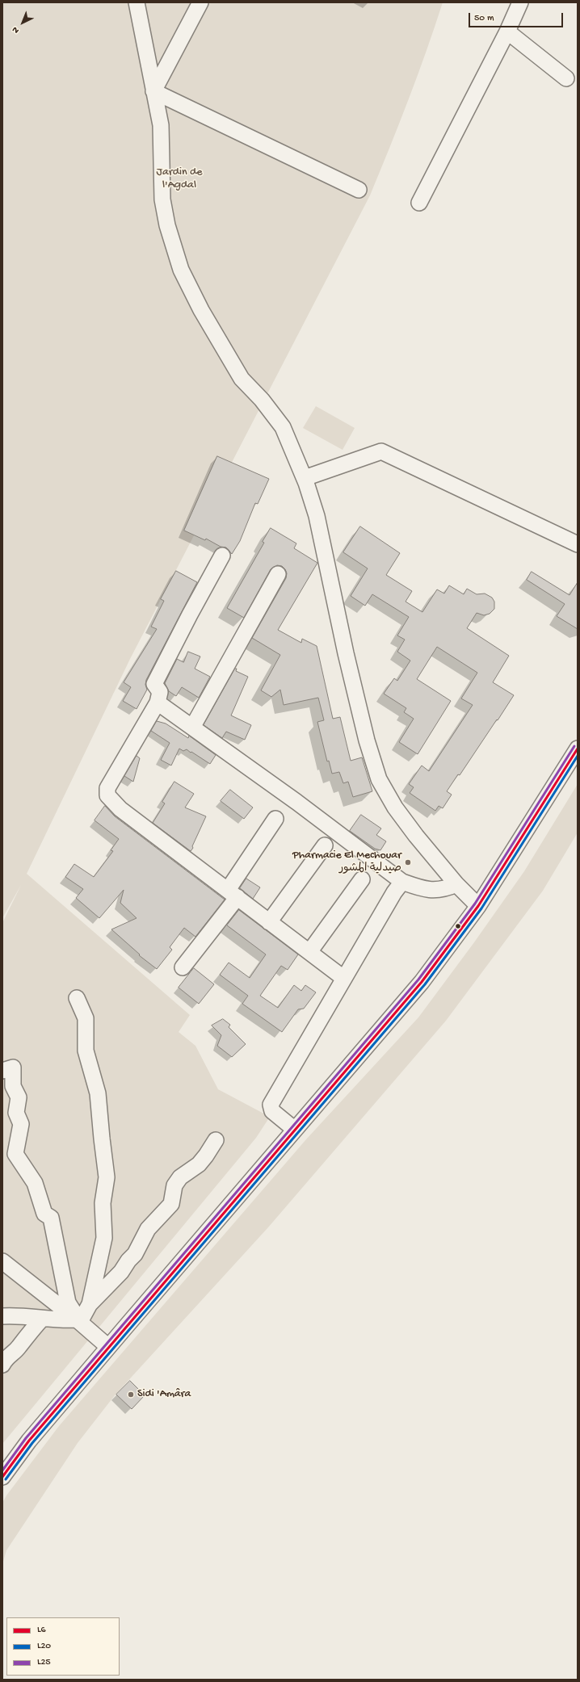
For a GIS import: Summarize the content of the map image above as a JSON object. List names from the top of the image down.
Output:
{
  "parks": ["Jardin de l'Agdal"],
  "places": ["Pharmacie El Mechouar صيدلية المشور", "Sidi 'Amâra"],
  "lines": ["transit line L25", "transit line L6", "transit line L20"],
  "legend": ["L6", "L20", "L25"],
  "scale_bar": "50 m",
  "north": "bottom left"
}
